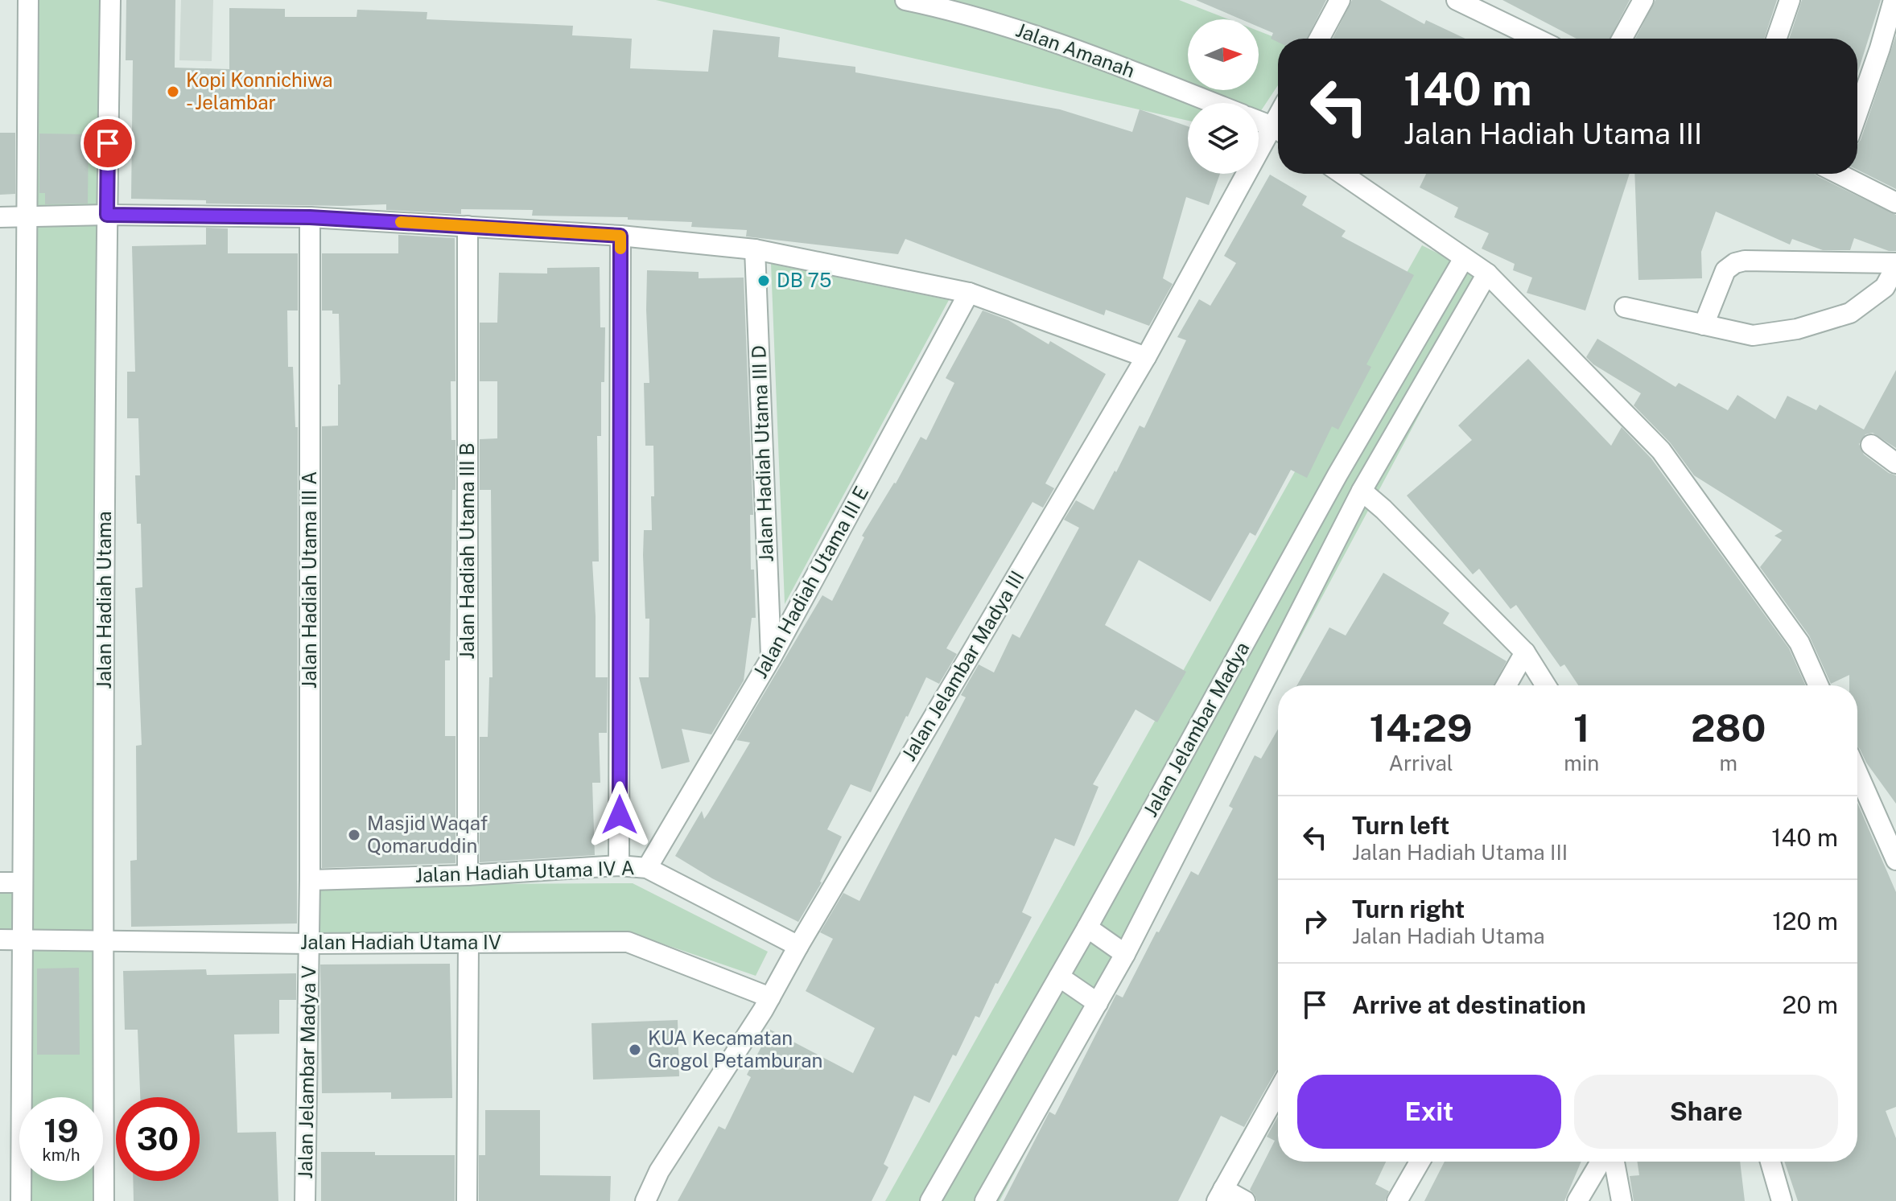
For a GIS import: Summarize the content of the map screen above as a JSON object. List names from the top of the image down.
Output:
{
  "streets": {
    "street": [
      "Jalan Amanah",
      "Jalan Hadiah Utama III D",
      "Jalan Hadiah Utama III B",
      "Jalan Hadiah Utama III A",
      "Jalan Hadiah Utama III E",
      "Jalan Hadiah Utama",
      "Jalan Jelambar Madya III",
      "Jalan Jelambar Madya",
      "Jalan Hadiah Utama IV A",
      "Jalan Hadiah Utama IV",
      "Jalan Jelambar Madya V"
    ]
  },
  "crossings": [
    ["Jalan Hadiah Utama III D", "Jalan Hadiah Utama III E"],
    ["Jalan Hadiah Utama III B", "Jalan Hadiah Utama IV A"],
    ["Jalan Hadiah Utama III A", "Jalan Hadiah Utama IV A"],
    ["Jalan Hadiah Utama III A", "Jalan Hadiah Utama IV"],
    ["Jalan Hadiah Utama III A", "Jalan Jelambar Madya V"],
    ["Jalan Hadiah Utama III E", "Jalan Hadiah Utama IV A"],
    ["Jalan Hadiah Utama", "Jalan Hadiah Utama IV"],
    ["Jalan Jelambar Madya III", "Jalan Hadiah Utama IV A"],
    ["Jalan Jelambar Madya III", "Jalan Hadiah Utama IV"],
    ["Jalan Hadiah Utama IV", "Jalan Jelambar Madya V"]
  ],
  "places": [
    "Kopi Konnichiwa - Jelambar",
    "DB 75",
    "Masjid Waqaf Qomaruddin",
    "KUA Kecamatan Grogol Petamburan"
  ],
  "north": "right",
  "page": {
    "turn": ["140 m", "Jalan Hadiah Utama III"],
    "eta": [
      "14:29",
      "Arrival",
      "1",
      "min",
      "280",
      "m"
    ],
    "list": [
      {
        "name": "Turn left",
        "note": "Jalan Hadiah Utama III",
        "value": "140 m"
      },
      {
        "name": "Turn right",
        "note": "Jalan Hadiah Utama",
        "value": "120 m"
      },
      {
        "name": "Arrive at destination",
        "value": "20 m"
      }
    ],
    "buttons": ["Exit", "Share"],
    "speed": "19 km/h",
    "limit": "30"
  }
}
